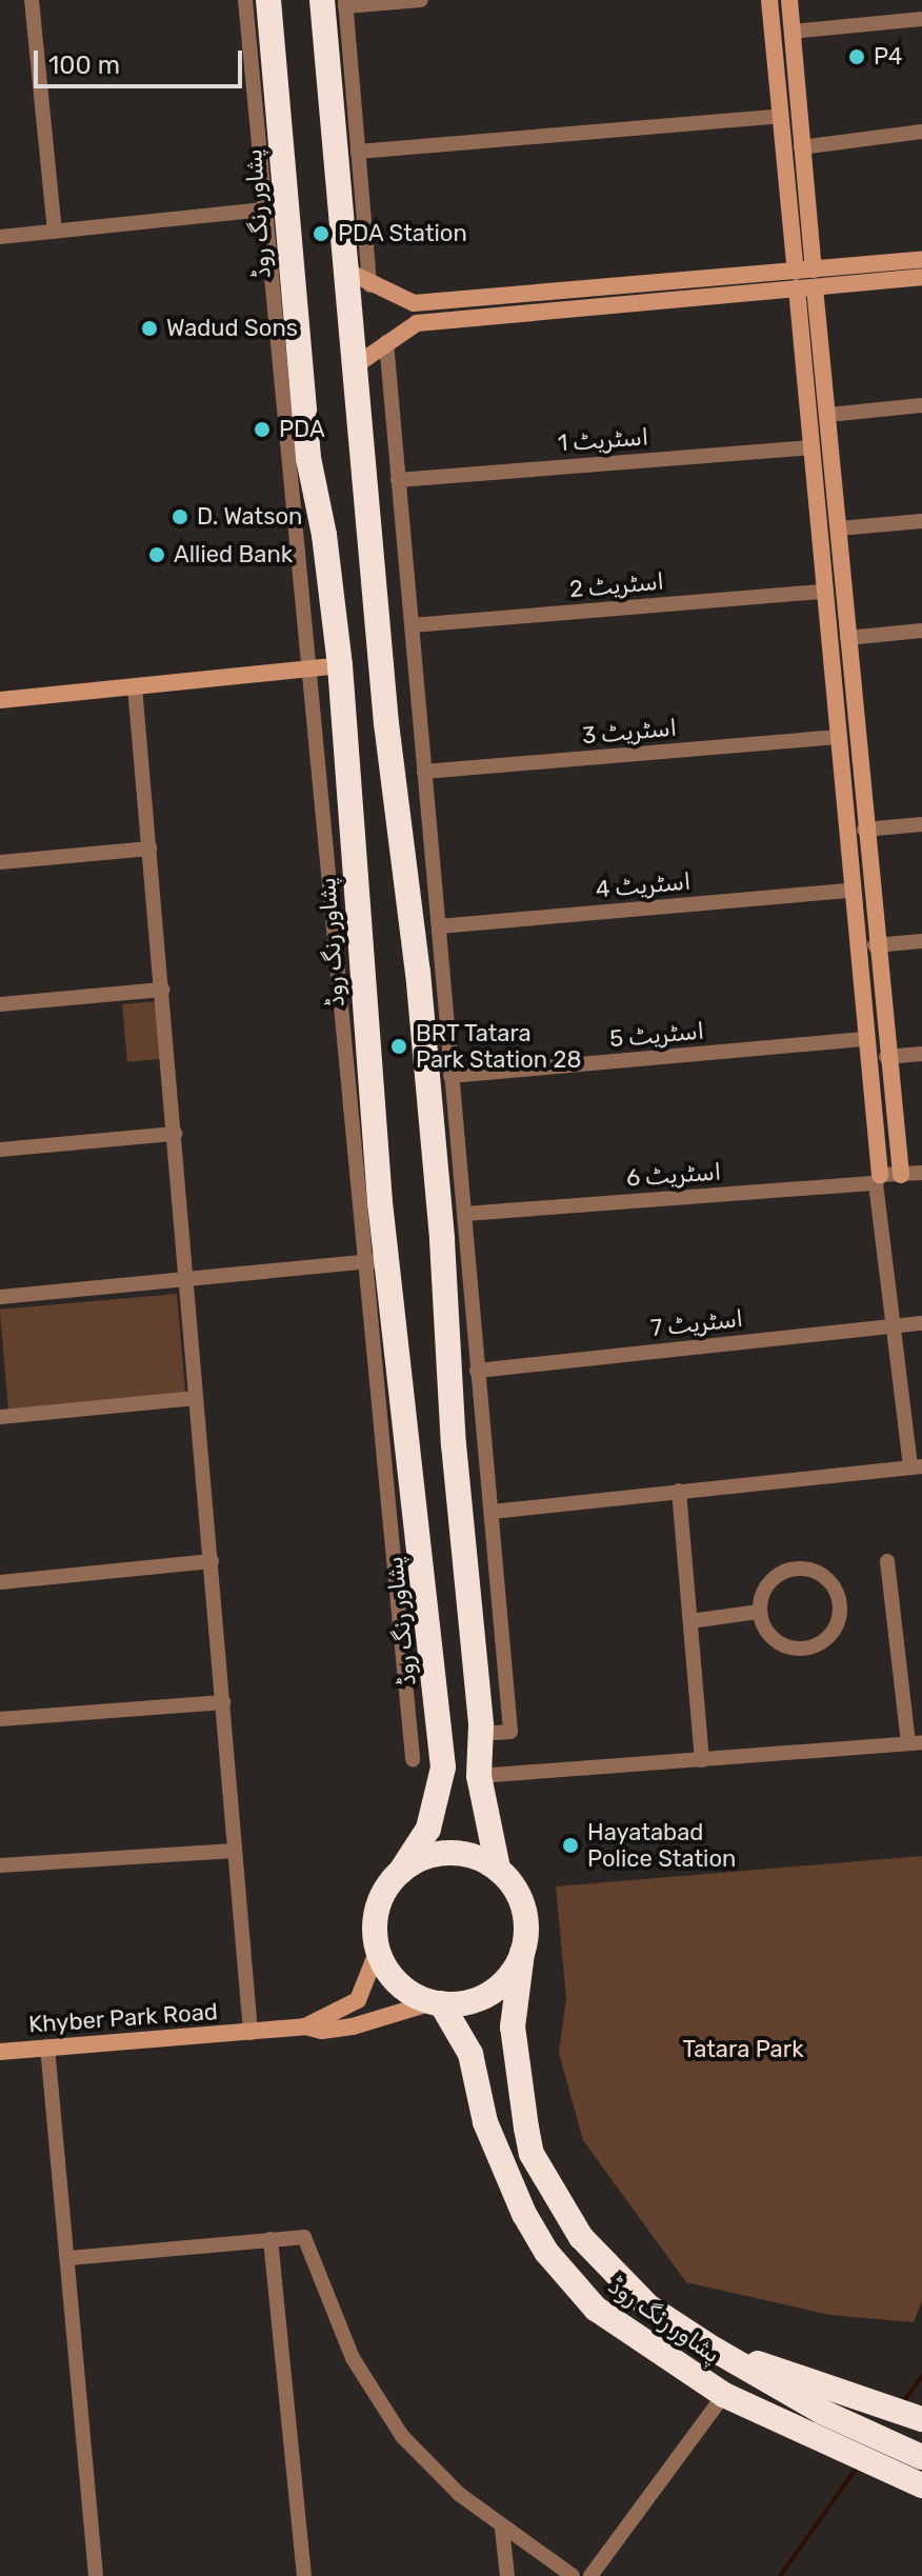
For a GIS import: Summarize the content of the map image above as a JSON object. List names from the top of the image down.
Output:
{
  "streets": {
    "highway": ["پشاور رنگ روڈ"],
    "street": [
      "اسٹریٹ 1",
      "اسٹریٹ 2",
      "اسٹریٹ 3",
      "اسٹریٹ 4",
      "اسٹریٹ 5",
      "اسٹریٹ 6",
      "اسٹریٹ 7",
      "Khyber Park Road"
    ]
  },
  "parks": ["Tatara Park"],
  "places": [
    "P4",
    "PDA Station",
    "Wadud Sons",
    "PDA",
    "D. Watson",
    "Allied Bank",
    "BRT Tatara Park Station 28",
    "Hayatabad Police Station"
  ],
  "scale_bar": "100 m"
}
